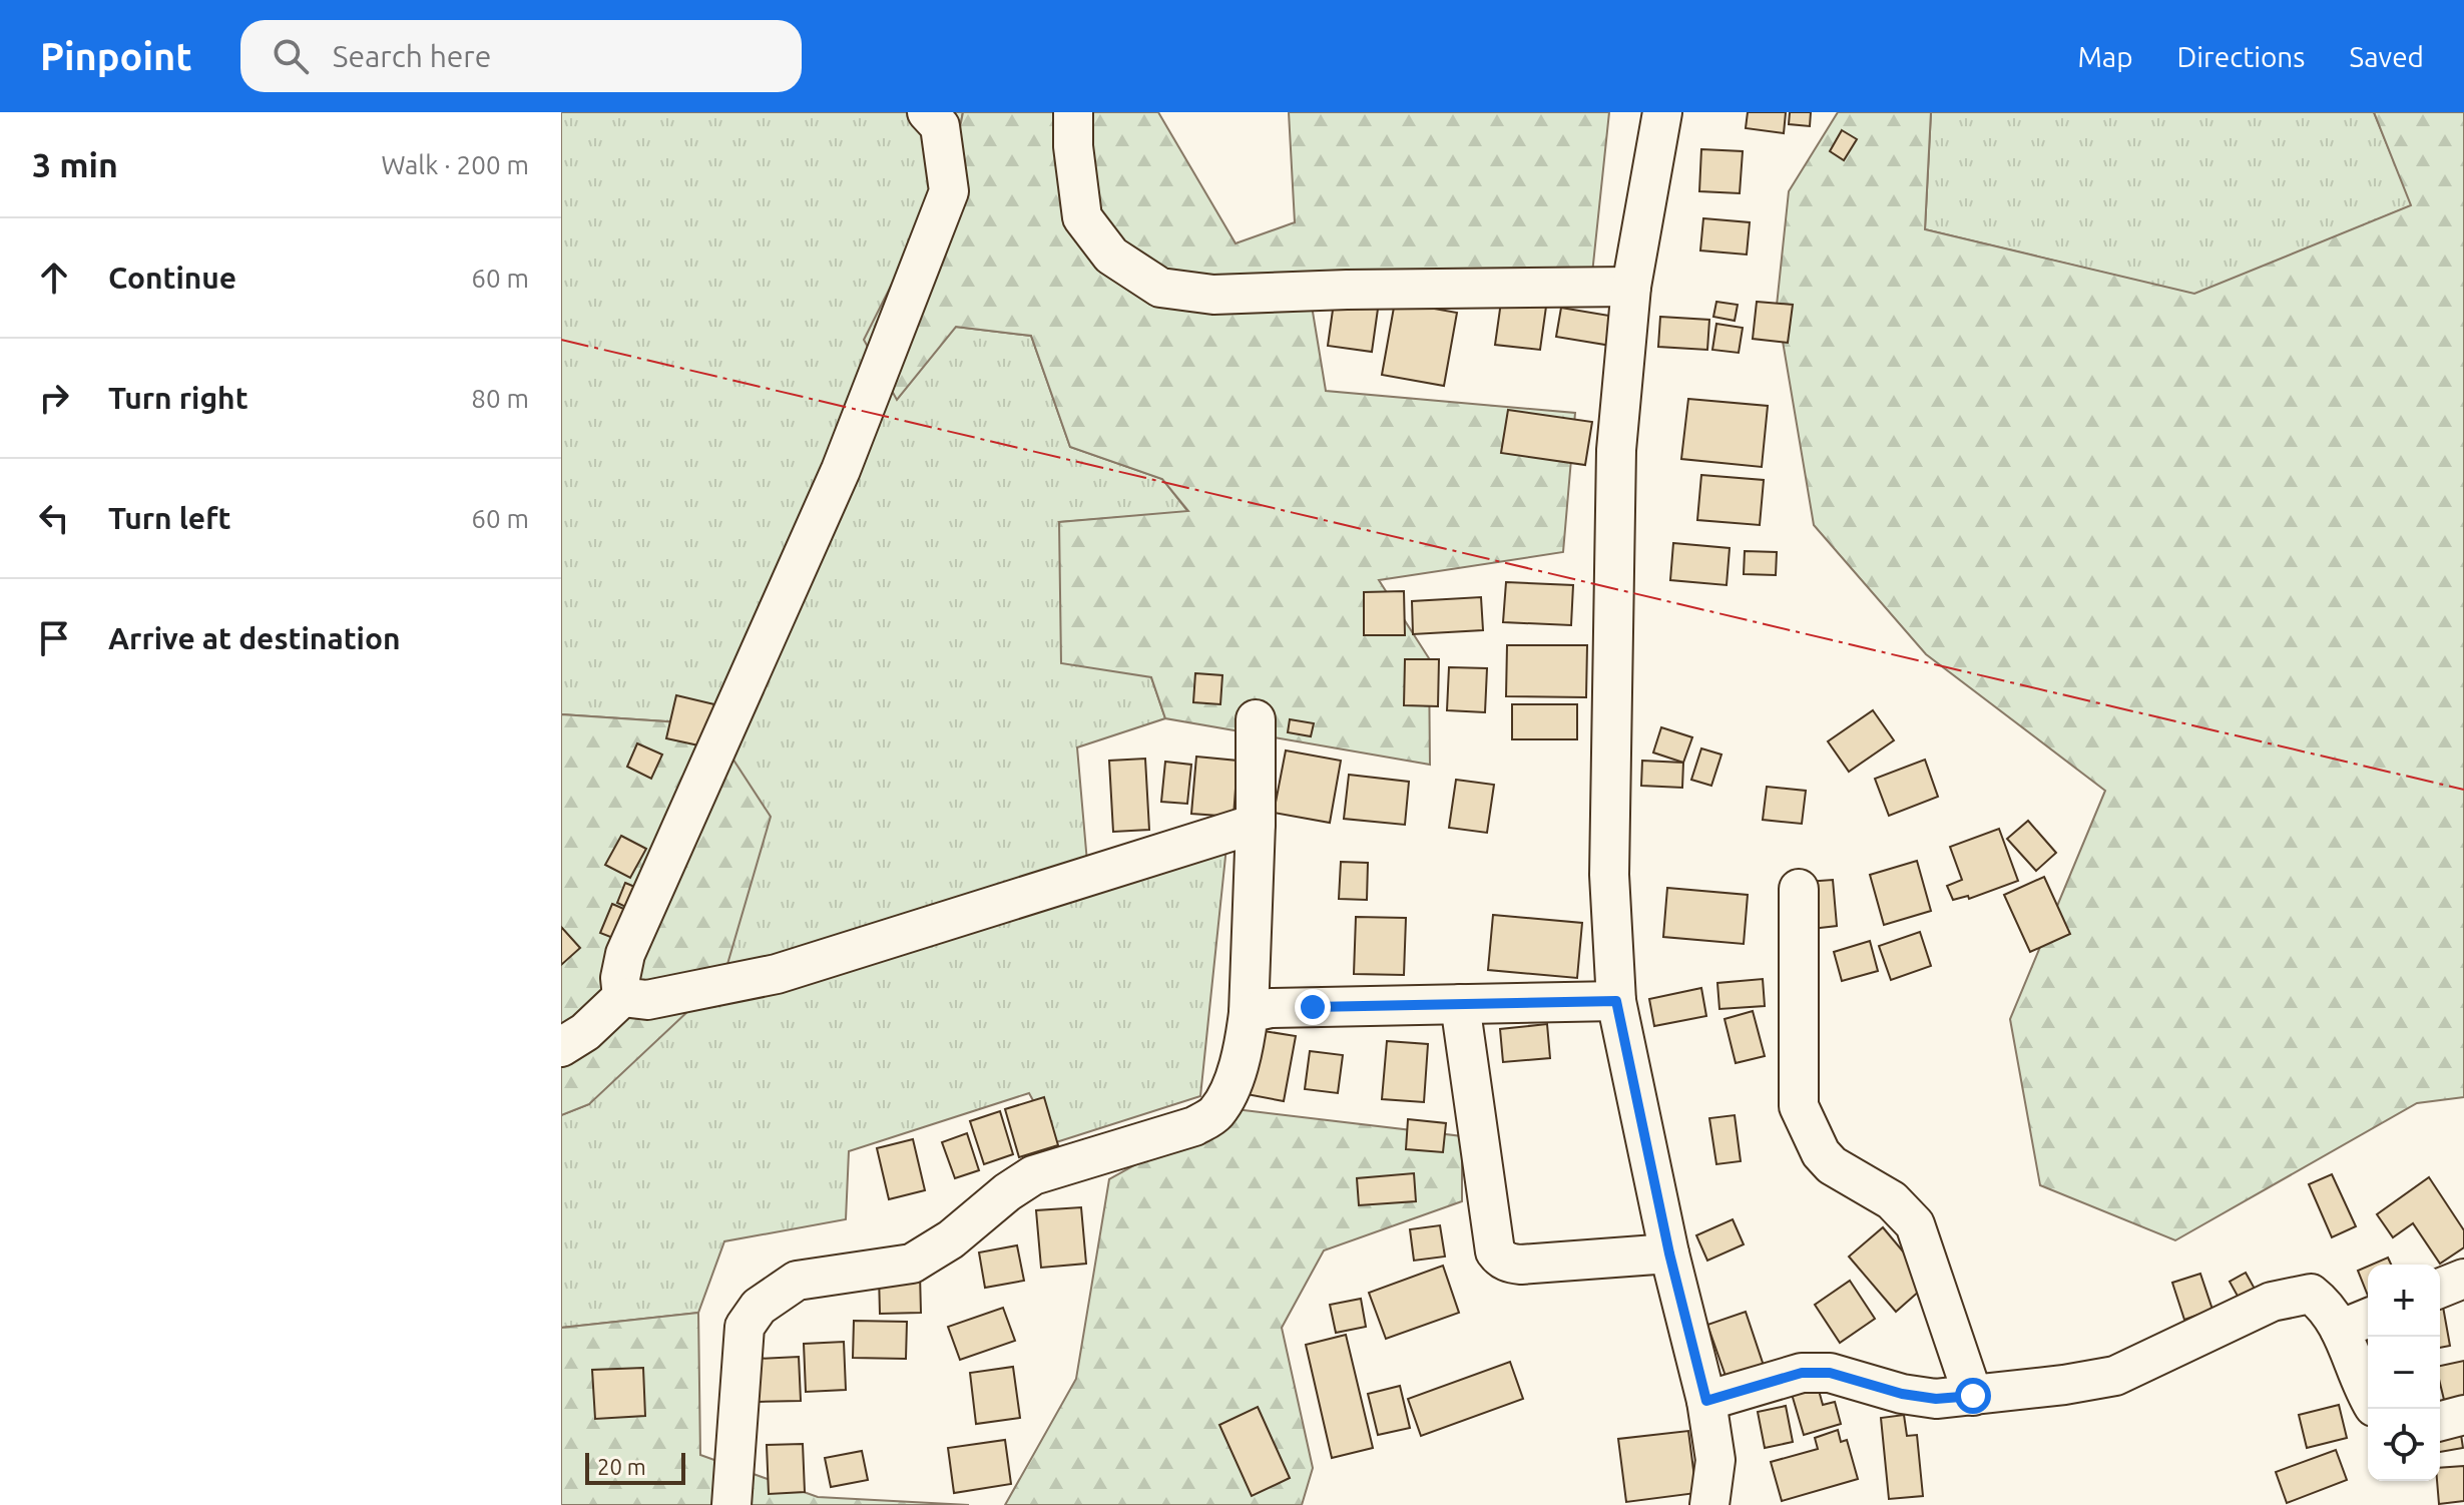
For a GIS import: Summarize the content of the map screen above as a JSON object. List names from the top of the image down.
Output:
{
  "scale_bar": "20 m",
  "page": {
    "header": "Pinpoint",
    "search": "Search here",
    "nav": ["Map", "Directions", "Saved"],
    "heading": ["3 min", "Walk · 200 m"],
    "list": [
      ["Continue", "60 m"],
      ["Turn right", "80 m"],
      ["Turn left", "60 m"],
      "Arrive at destination"
    ],
    "map_buttons": ["+", "−"],
    "scale": "20 m"
  }
}
